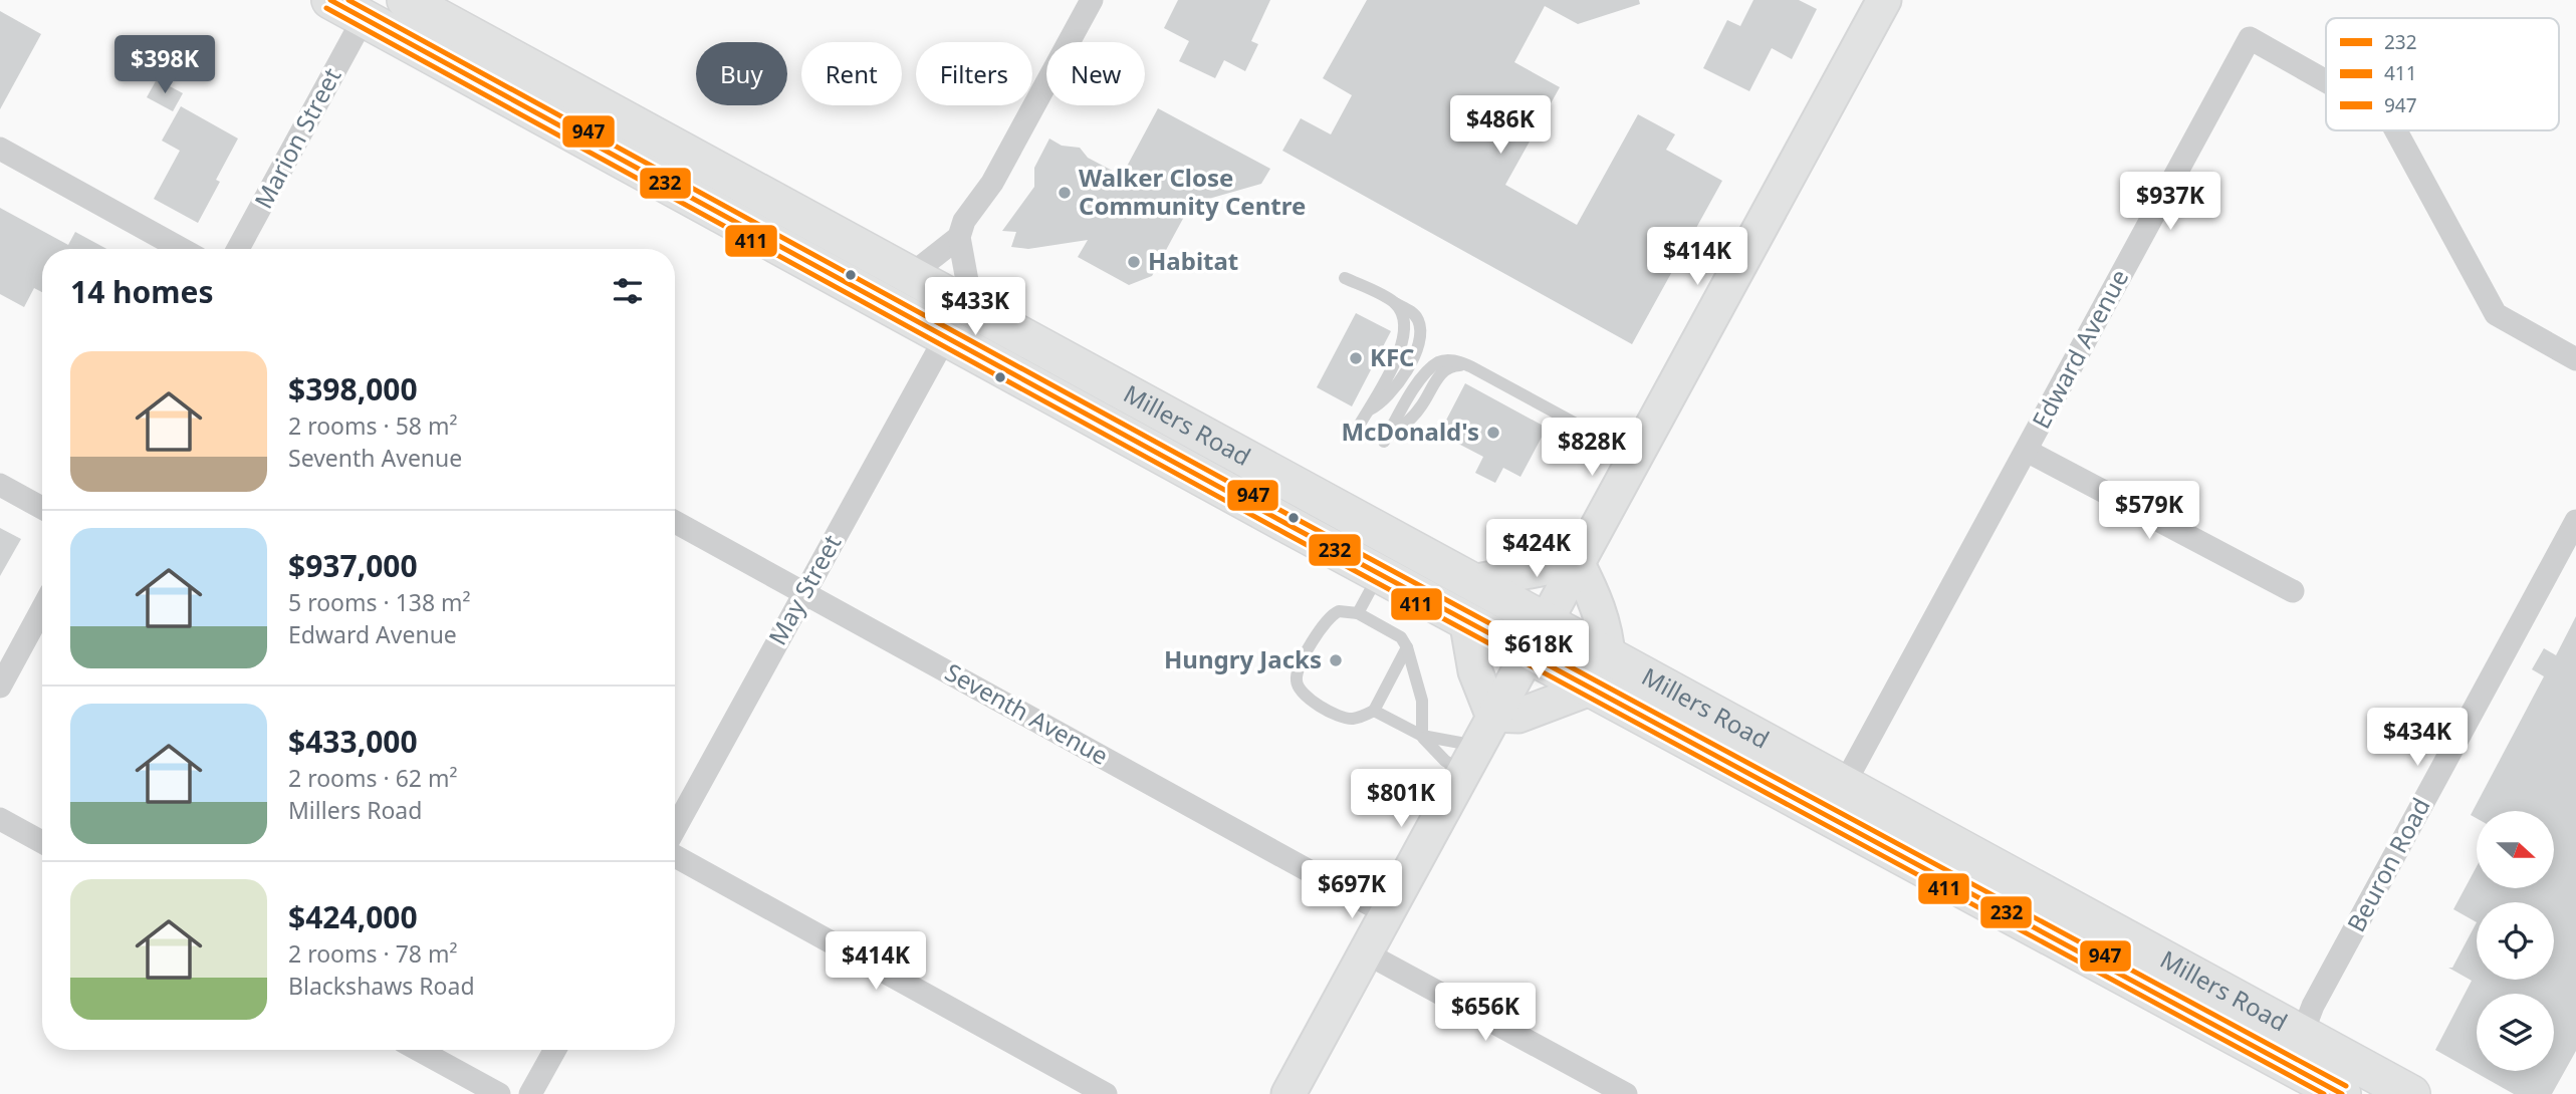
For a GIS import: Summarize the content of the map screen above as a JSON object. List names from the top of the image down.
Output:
{
  "streets": {
    "main road": ["Millers Road"],
    "street": [
      "Marion Street",
      "Edward Avenue",
      "May Street",
      "Seventh Avenue",
      "Beuron Road"
    ]
  },
  "crossings": [
    ["Marion Street", "Millers Road"],
    ["Edward Avenue", "Millers Road"],
    ["Millers Road", "May Street"],
    ["Millers Road", "Beuron Road"],
    ["May Street", "Seventh Avenue"]
  ],
  "places": [
    "Walker Close Community Centre",
    "Habitat",
    "KFC",
    "McDonald's",
    "Hungry Jacks"
  ],
  "lines": ["transit line 232", "transit line 947", "transit line 411"],
  "legend": ["232", "411", "947"],
  "north": "right",
  "page": {
    "price": [
      "$398K",
      "$486K",
      "$937K",
      "$414K",
      "$433K",
      "$828K",
      "$579K",
      "$424K",
      "$618K",
      "$434K",
      "$801K",
      "$697K",
      "$414K",
      "$656K"
    ],
    "chip": [
      "Buy",
      "Rent",
      "Filters",
      "New"
    ],
    "heading": "14 homes",
    "list": [
      {
        "name": "$398,000",
        "note": "2 rooms · 58 m² · Seventh Avenue"
      },
      {
        "name": "$937,000",
        "note": "5 rooms · 138 m² · Edward Avenue"
      },
      {
        "name": "$433,000",
        "note": "2 rooms · 62 m² · Millers Road"
      },
      {
        "name": "$424,000",
        "note": "2 rooms · 78 m² · Blackshaws Road"
      }
    ]
  }
}
